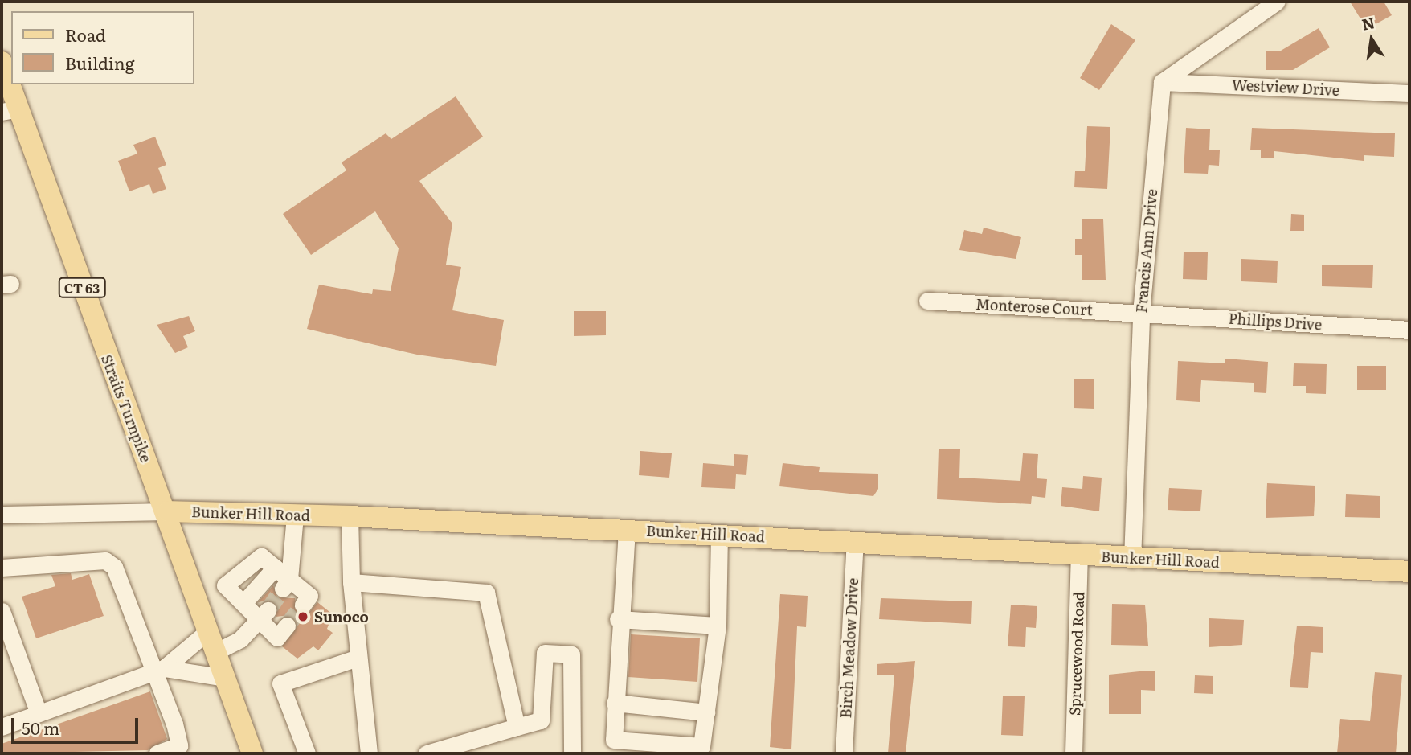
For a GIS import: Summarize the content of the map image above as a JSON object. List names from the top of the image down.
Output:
{
  "streets": {
    "main road": ["CT 63", "Straits Turnpike", "Bunker Hill Road"],
    "street": [
      "Westview Drive",
      "Francis Ann Drive",
      "Monterose Court",
      "Phillips Drive",
      "Birch Meadow Drive",
      "Sprucewood Road"
    ]
  },
  "crossings": [
    ["Westview Drive", "Francis Ann Drive"],
    ["Francis Ann Drive", "Monterose Court"],
    ["Francis Ann Drive", "Phillips Drive"],
    ["Francis Ann Drive", "Bunker Hill Road"],
    ["Monterose Court", "Phillips Drive"],
    ["Straits Turnpike", "Bunker Hill Road"],
    ["Bunker Hill Road", "Birch Meadow Drive"],
    ["Bunker Hill Road", "Sprucewood Road"]
  ],
  "places": ["Sunoco"],
  "legend": ["Road", "Building"],
  "scale_bar": "50 m",
  "north": "top"
}
